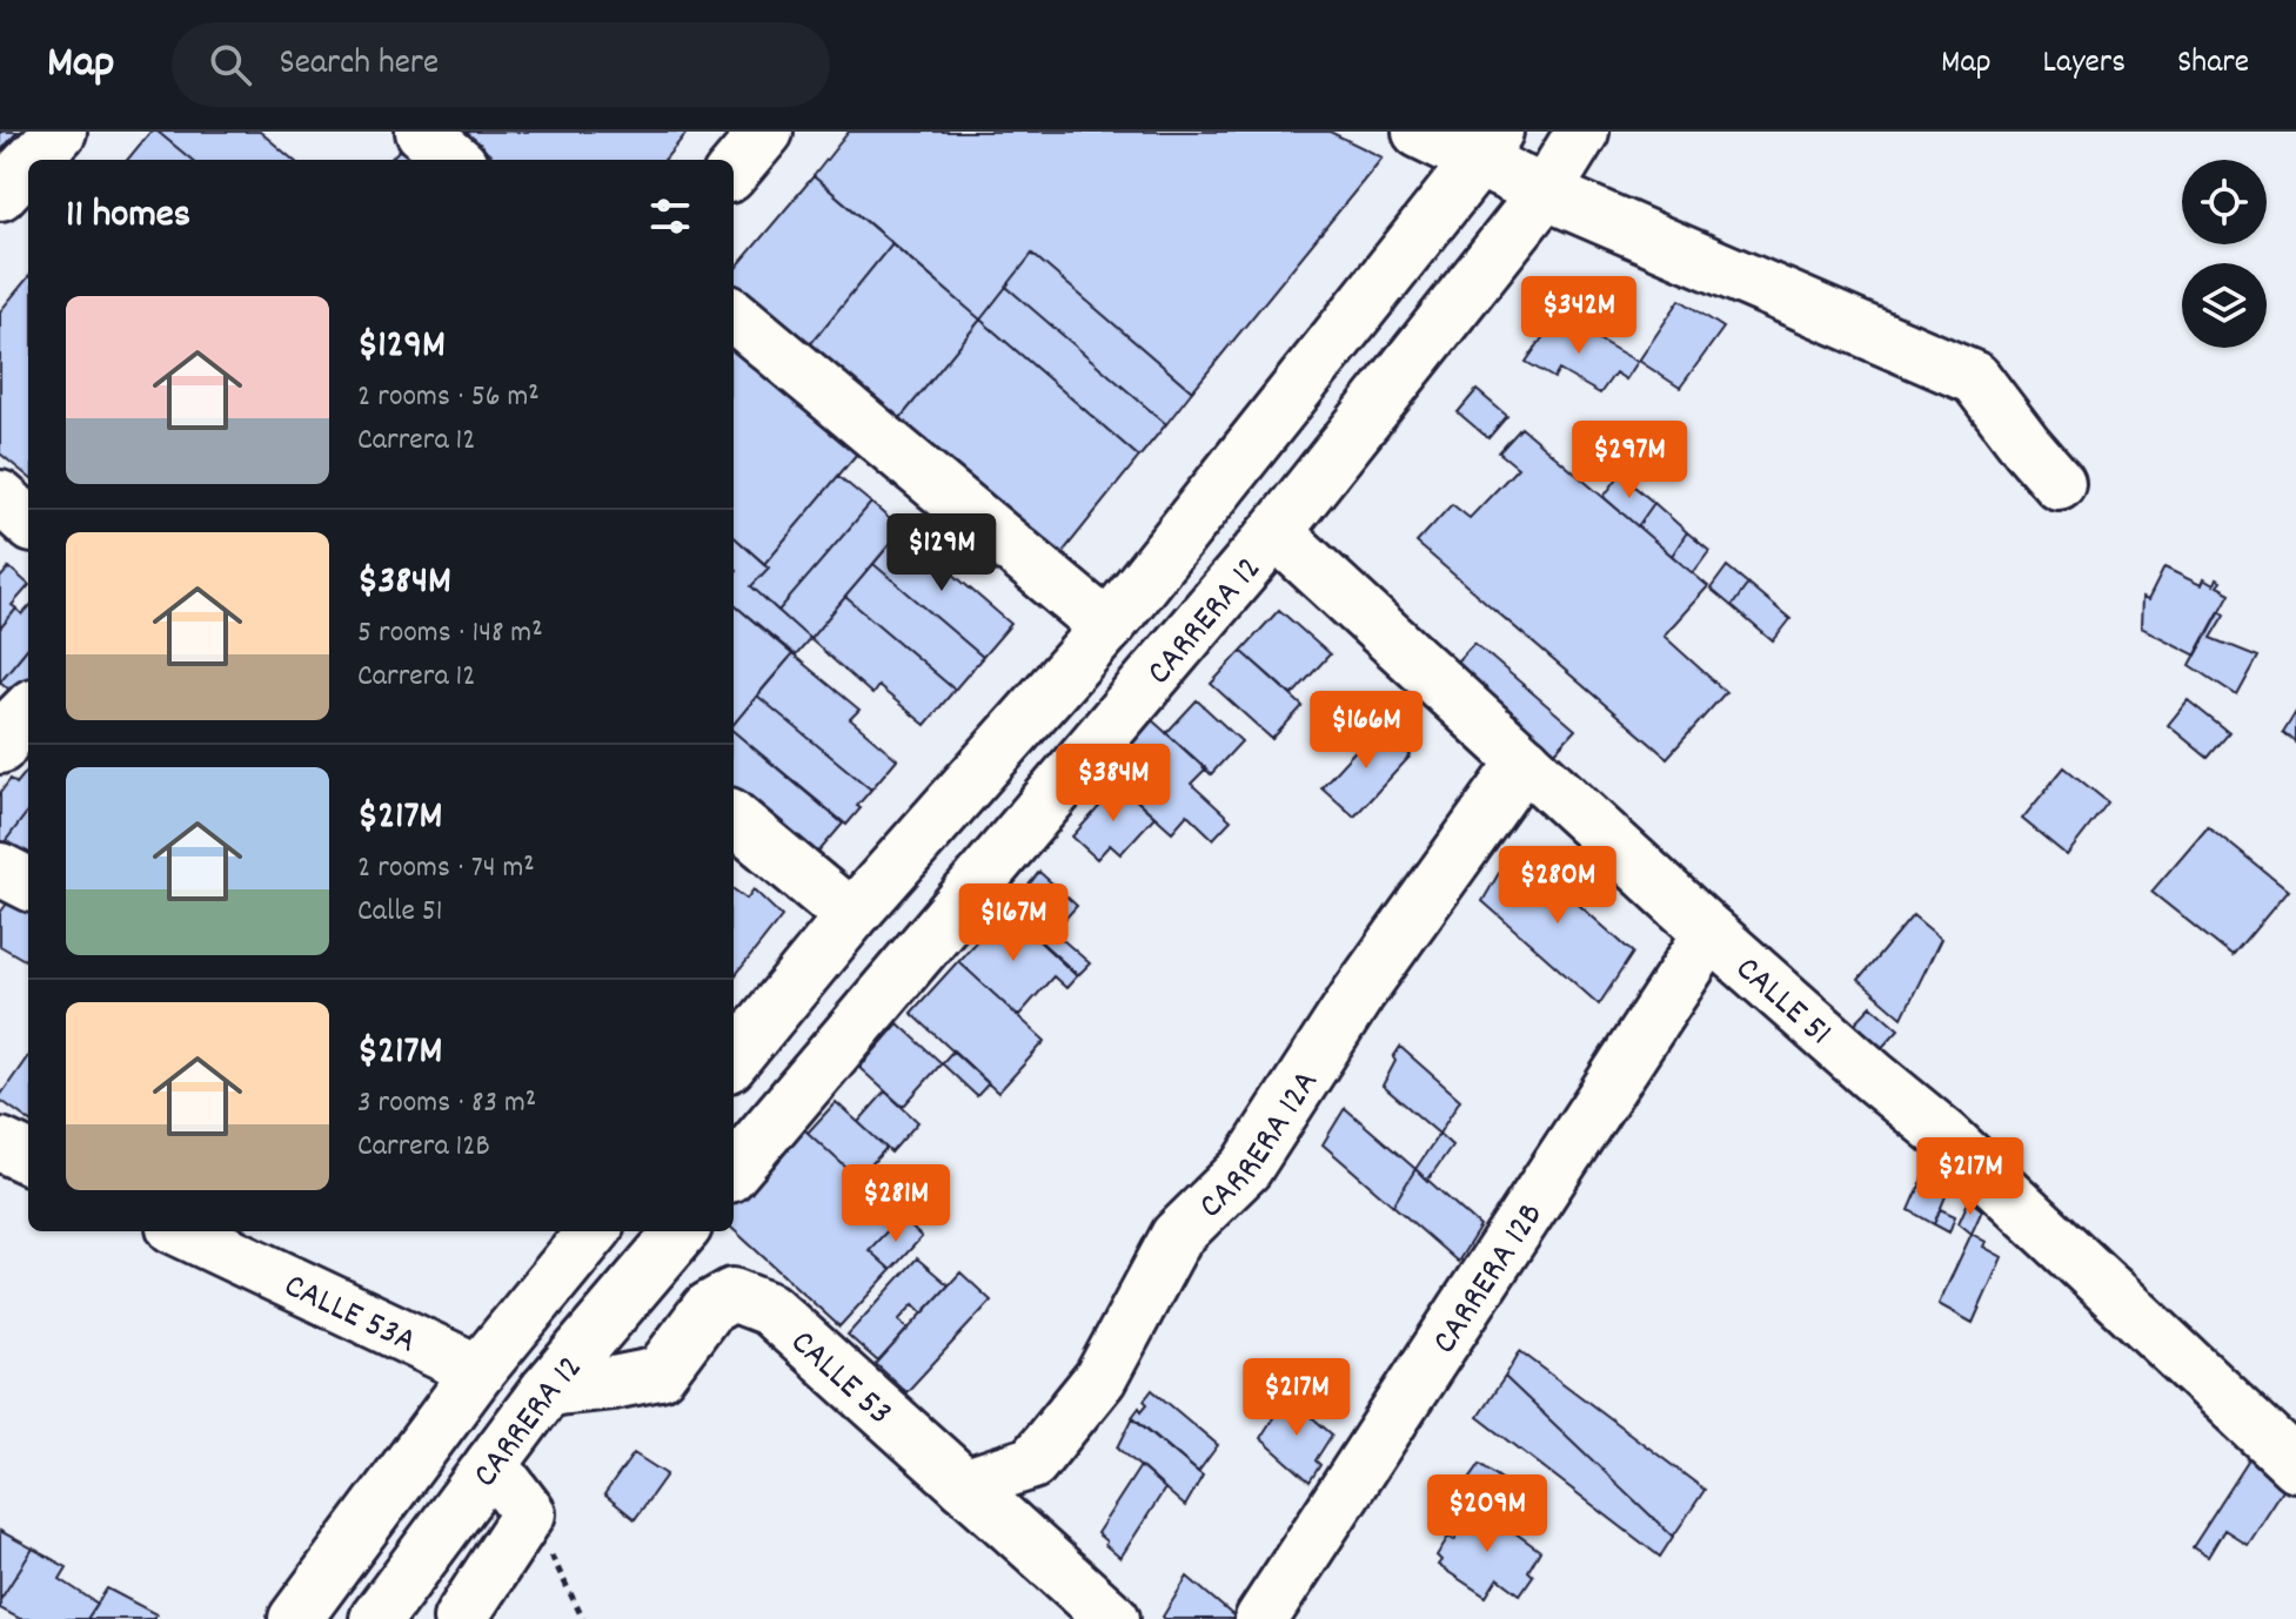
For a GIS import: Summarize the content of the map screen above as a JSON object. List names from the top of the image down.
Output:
{
  "streets": {
    "street": [
      "CARRERA 12",
      "CALLE 51",
      "CARRERA 12A",
      "CARRERA 12B",
      "CALLE 53A",
      "CALLE 53"
    ]
  },
  "crossings": [
    ["CARRERA 12", "CALLE 51"],
    ["CARRERA 12", "CALLE 53A"],
    ["CARRERA 12", "CALLE 53"],
    ["CALLE 51", "CARRERA 12A"],
    ["CALLE 51", "CARRERA 12B"],
    ["CARRERA 12A", "CALLE 53"]
  ],
  "page": {
    "header": "Map",
    "search": "Search here",
    "nav": ["Map", "Layers", "Share"],
    "heading": "11 homes",
    "list": [
      {
        "name": "$129M",
        "note": "2 rooms · 56 m² · Carrera 12"
      },
      {
        "name": "$384M",
        "note": "5 rooms · 148 m² · Carrera 12"
      },
      {
        "name": "$217M",
        "note": "2 rooms · 74 m² · Calle 51"
      },
      {
        "name": "$217M",
        "note": "3 rooms · 83 m² · Carrera 12B"
      }
    ],
    "price": [
      "$342M",
      "$297M",
      "$129M",
      "$166M",
      "$384M",
      "$280M",
      "$167M",
      "$217M",
      "$281M",
      "$217M",
      "$209M"
    ]
  }
}
